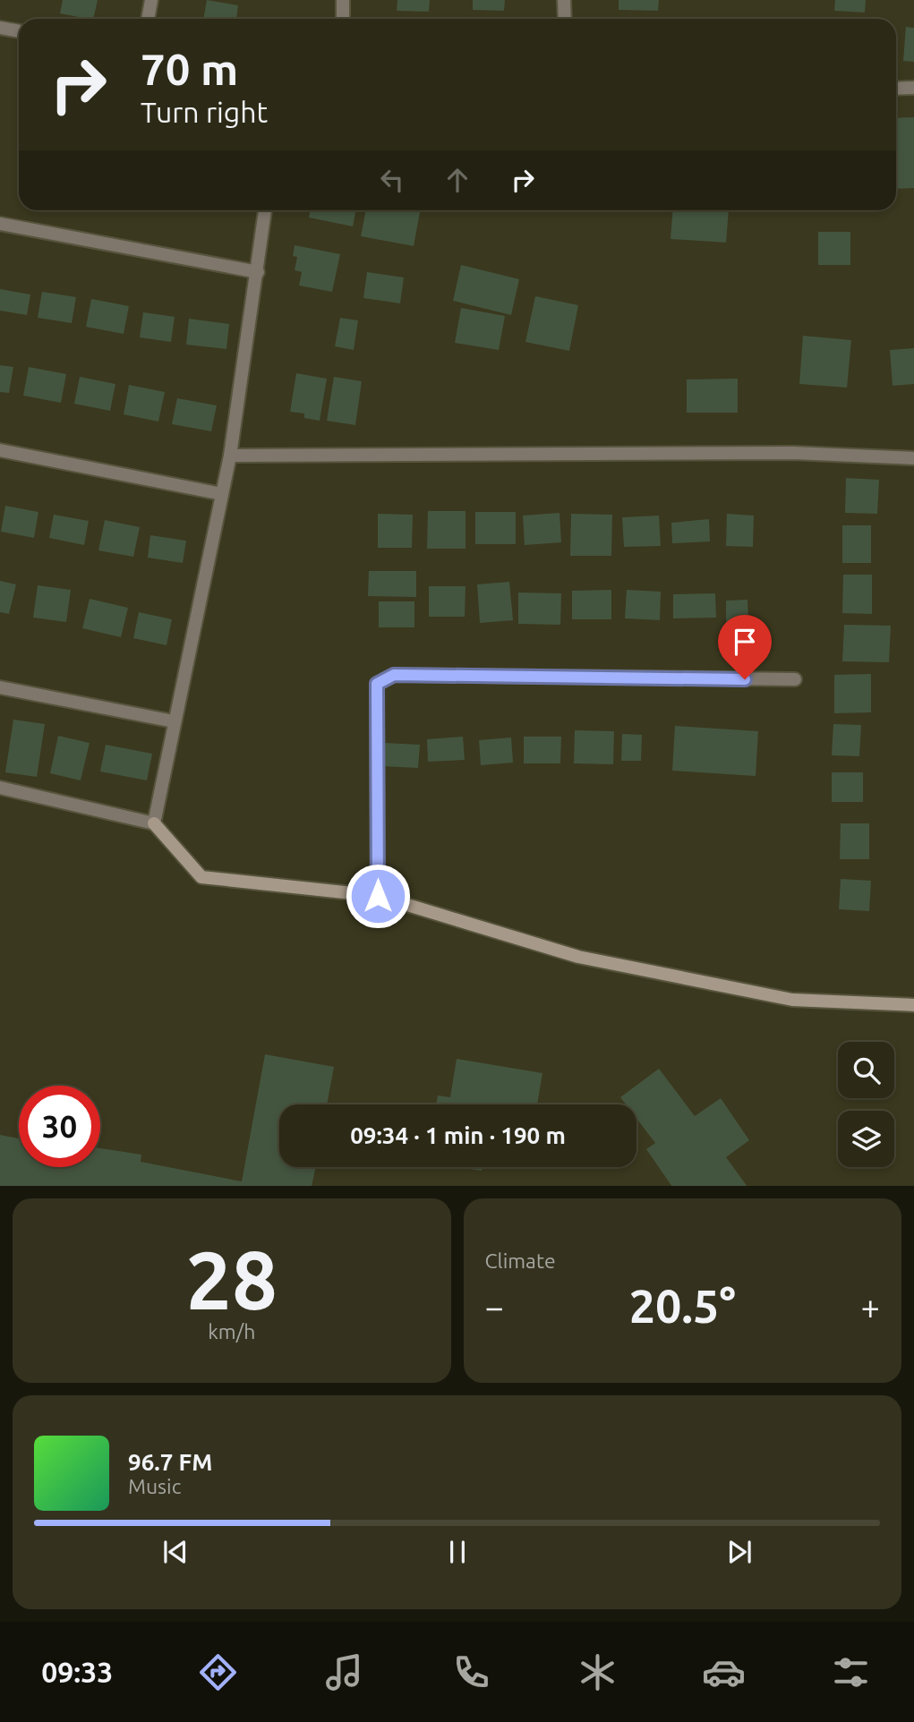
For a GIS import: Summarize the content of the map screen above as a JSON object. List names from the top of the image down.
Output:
{
  "page": {
    "turn": ["70 m", "Turn right"],
    "limit": "30",
    "trip": "09:34 · 1 min · 190 m",
    "tile": [
      ["28", "km/h"],
      "Climate"
    ],
    "heat": ["−", "20.5°", "+"],
    "song": ["96.7 FM", "Music"],
    "tabs": "09:33"
  }
}
